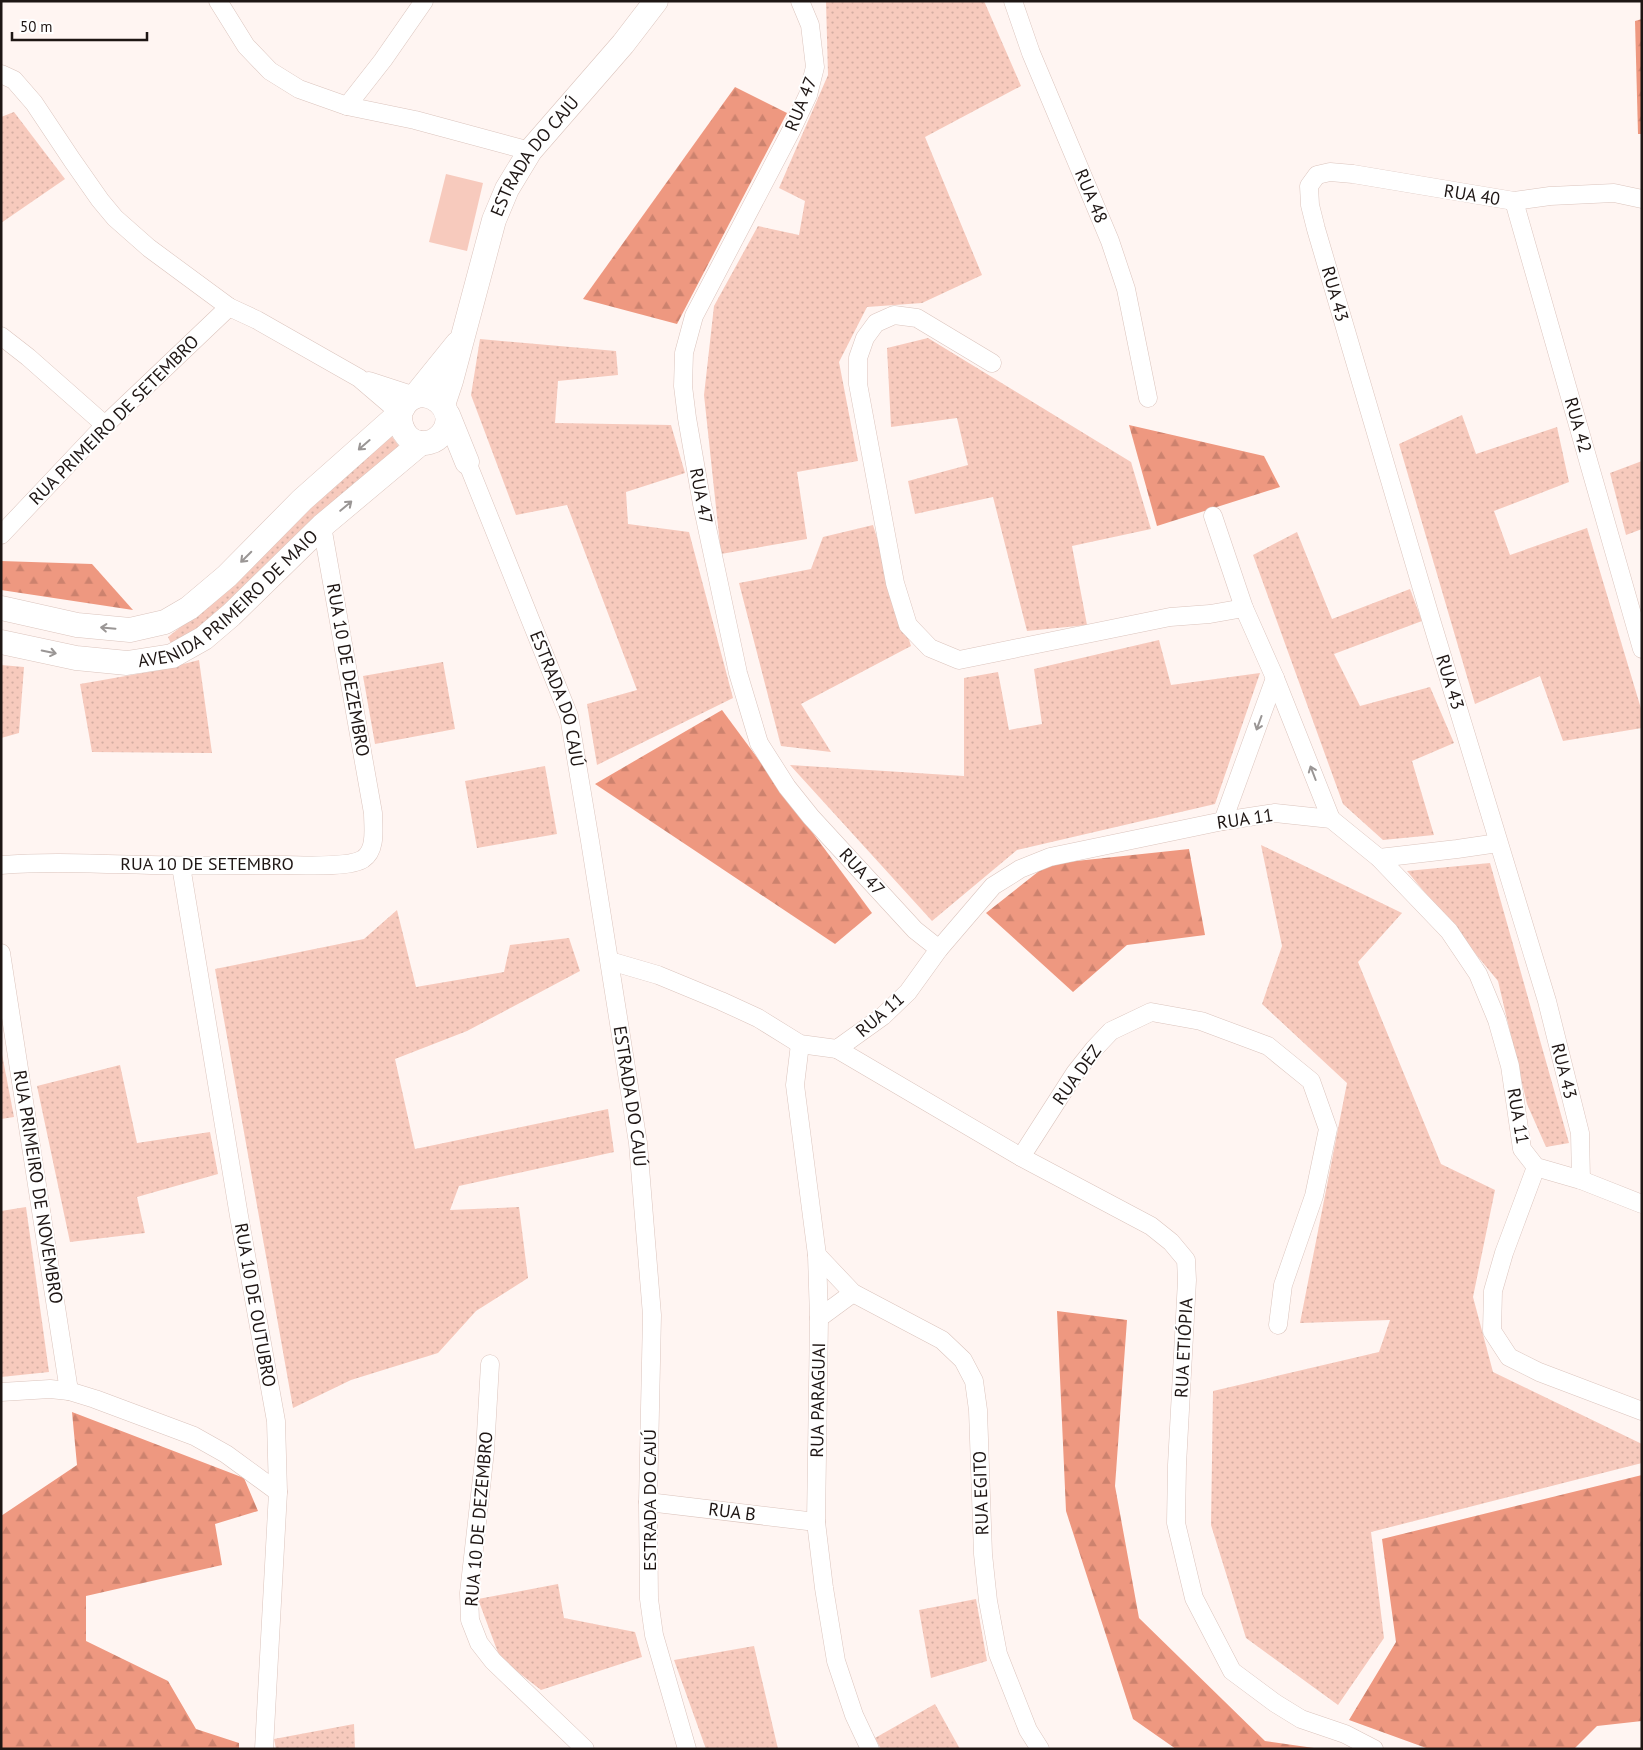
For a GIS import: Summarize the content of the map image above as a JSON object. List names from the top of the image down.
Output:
{
  "streets": {
    "main road": ["ESTRADA DO CAJÚ", "AVENIDA PRIMEIRO DE MAIO"],
    "street": [
      "RUA 47",
      "RUA 40",
      "RUA 48",
      "RUA 43",
      "RUA PRIMEIRO DE SETEMBRO",
      "RUA 42",
      "RUA 10 DE DEZEMBRO",
      "RUA 11",
      "RUA 10 DE SETEMBRO",
      "RUA DEZ",
      "RUA PRIMEIRO DE NOVEMBRO",
      "RUA 10 DE OUTUBRO",
      "RUA ETIÓPIA",
      "RUA PARAGUAI",
      "RUA EGITO",
      "RUA B"
    ]
  },
  "crossings": [
    ["RUA 47", "RUA 11"],
    ["ESTRADA DO CAJÚ", "AVENIDA PRIMEIRO DE MAIO"],
    ["ESTRADA DO CAJÚ", "RUA B"],
    ["RUA 40", "RUA 43"],
    ["RUA 40", "RUA 42"],
    ["RUA 43", "RUA 11"],
    ["AVENIDA PRIMEIRO DE MAIO", "RUA 10 DE DEZEMBRO"],
    ["RUA 10 DE DEZEMBRO", "RUA 10 DE SETEMBRO"],
    ["RUA 11", "RUA ETIÓPIA"],
    ["RUA 11", "RUA PARAGUAI"],
    ["RUA 10 DE SETEMBRO", "RUA 10 DE OUTUBRO"],
    ["RUA DEZ", "RUA ETIÓPIA"],
    ["RUA PARAGUAI", "RUA EGITO"],
    ["RUA PARAGUAI", "RUA B"]
  ],
  "scale_bar": "50 m"
}
